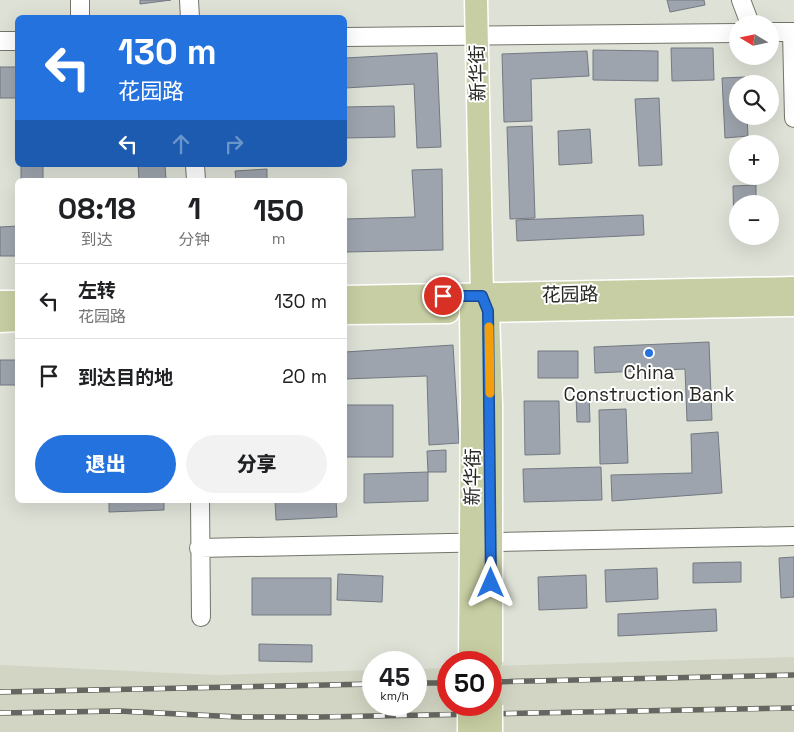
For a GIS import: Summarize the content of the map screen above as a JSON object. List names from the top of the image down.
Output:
{
  "streets": {
    "main road": ["新华街", "花园路"]
  },
  "crossings": [
    ["新华街", "花园路"]
  ],
  "places": ["China Construction Bank"],
  "north": "left",
  "page": {
    "map_buttons": ["+", "−"],
    "turn": ["130 m", "花园路"],
    "eta": [
      "08:18",
      "到达",
      "1",
      "分钟",
      "150",
      "m"
    ],
    "list": [
      {
        "name": "左转",
        "note": "花园路",
        "value": "130 m"
      },
      {
        "name": "到达目的地",
        "value": "20 m"
      }
    ],
    "buttons": ["退出", "分享"],
    "speed": "45 km/h",
    "limit": "50"
  }
}
